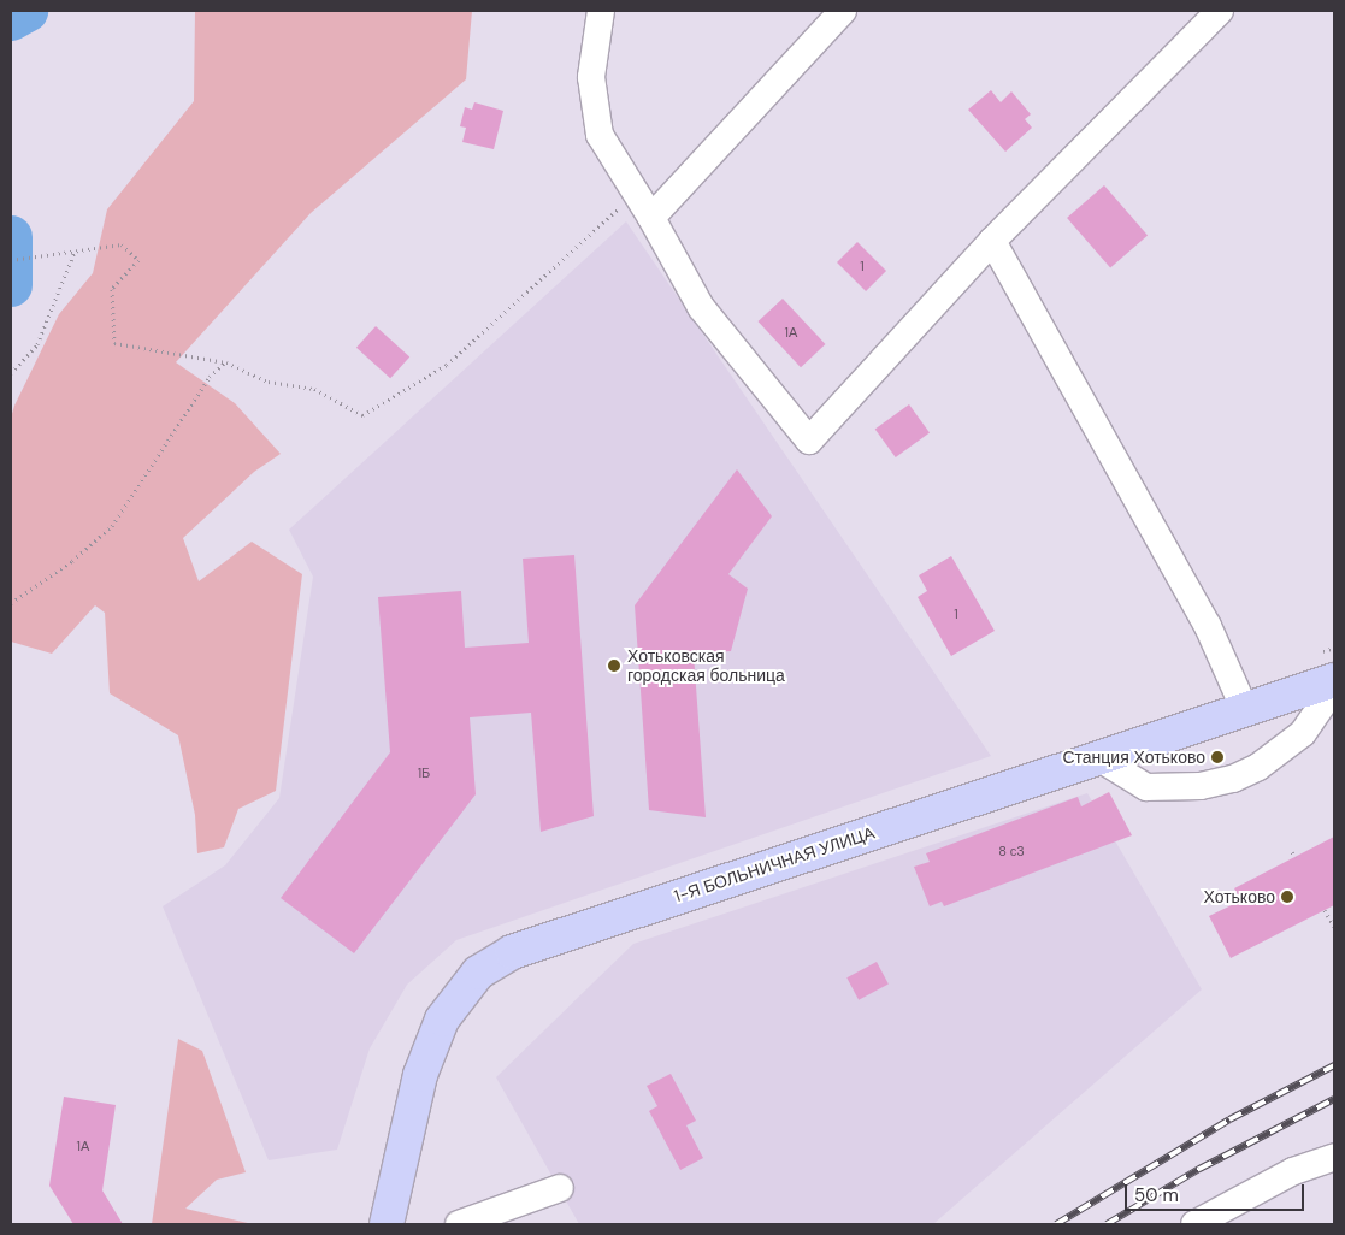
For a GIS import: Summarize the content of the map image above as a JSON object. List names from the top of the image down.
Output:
{
  "streets": {
    "main road": ["1-Я БОЛЬНИЧНАЯ УЛИЦА"]
  },
  "places": ["Хотьковская городская больница", "Станция Хотьково", "Хотьково"],
  "house_numbers": [
    "1",
    "1А",
    "1",
    "1Б",
    "8 с3",
    "1А"
  ],
  "scale_bar": "50 m"
}
